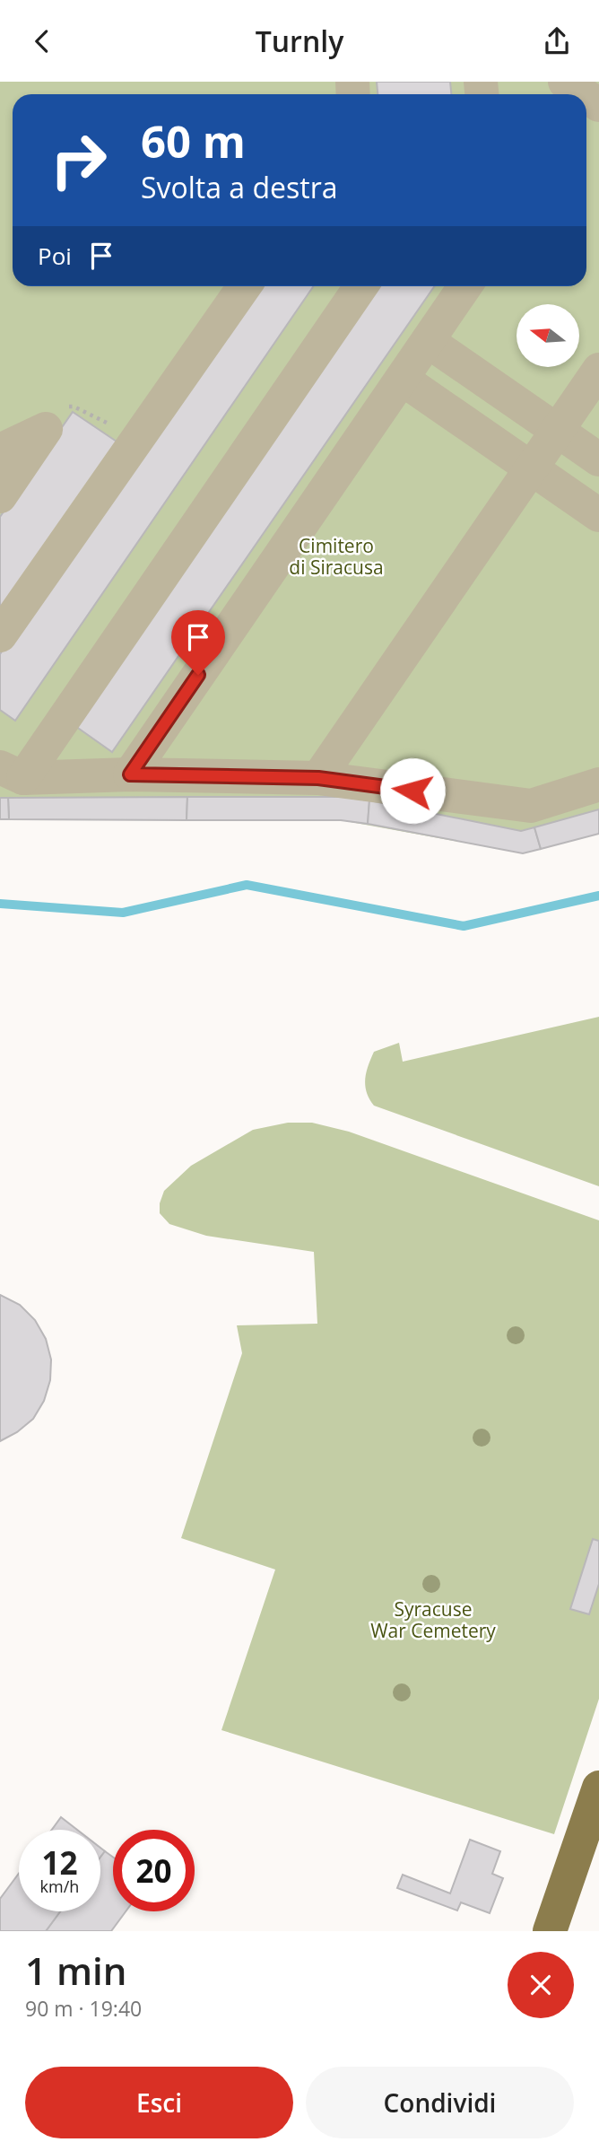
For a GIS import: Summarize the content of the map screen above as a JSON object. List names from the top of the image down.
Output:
{
  "parks": ["Cimitero di Siracusa", "Syracuse War Cemetery"],
  "north": "left",
  "page": {
    "header": "Turnly",
    "turn": ["60 m", "Svolta a destra"],
    "then": "Poi",
    "speed": "12 km/h",
    "limit": "20",
    "heading": ["1 min", "90 m · 19:40"],
    "buttons": ["Esci", "Condividi"]
  }
}
